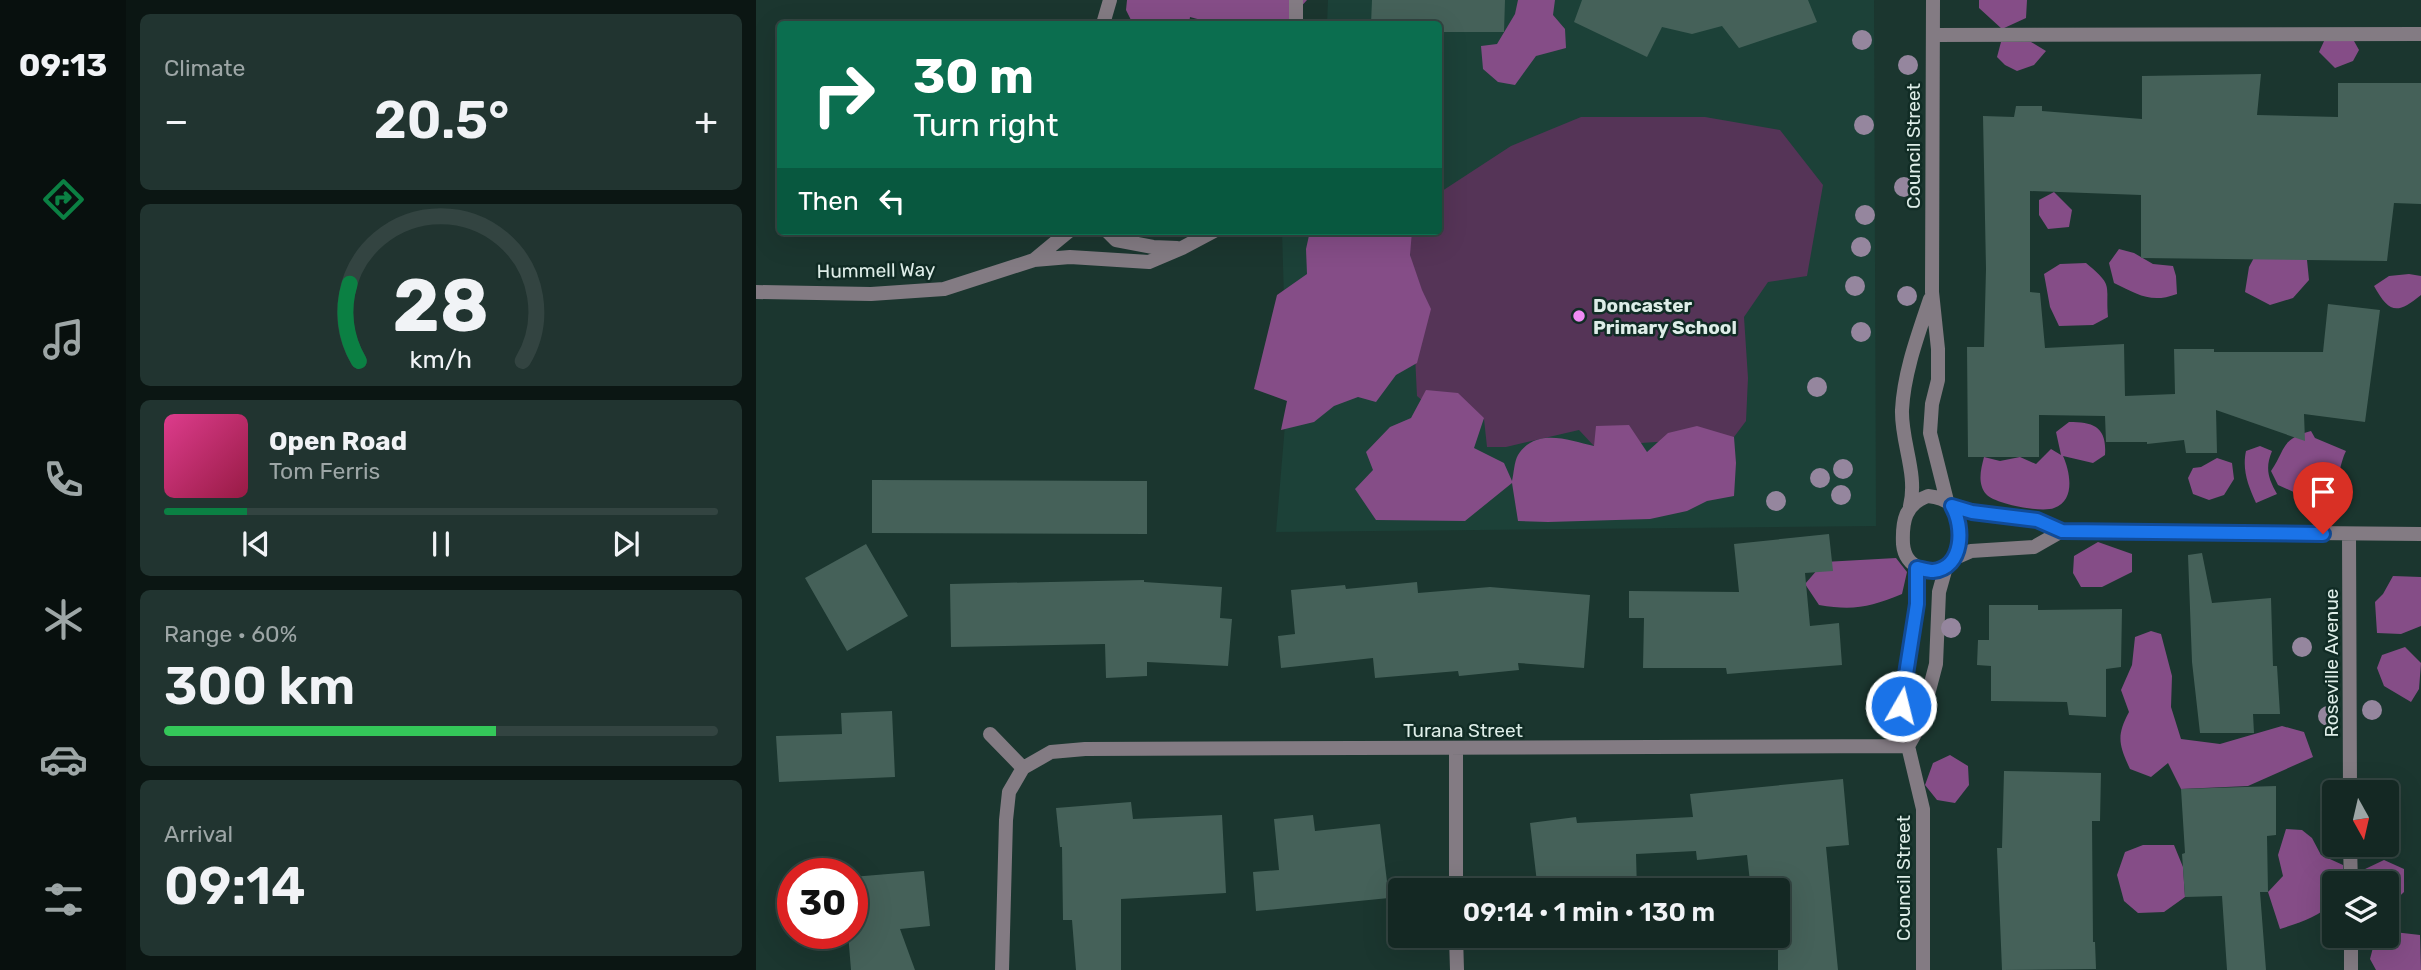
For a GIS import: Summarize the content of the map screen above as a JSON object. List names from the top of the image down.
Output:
{
  "streets": {
    "street": [
      "Council Street",
      "Hummell Way",
      "Roseville Avenue",
      "Turana Street"
    ]
  },
  "crossings": [
    ["Council Street", "Turana Street"]
  ],
  "places": ["Doncaster Primary School"],
  "north": "bottom",
  "page": {
    "tabs": "09:13",
    "tile": [
      "Climate",
      ["Range · 60%", "300 km"],
      ["Arrival", "09:14"]
    ],
    "turn": ["30 m", "Turn right"],
    "heat": ["−", "20.5°", "+"],
    "then": "Then",
    "song": ["Open Road", "Tom Ferris"],
    "limit": "30",
    "trip": "09:14 · 1 min · 130 m",
    "gauge": ["28", "km/h"]
  }
}
